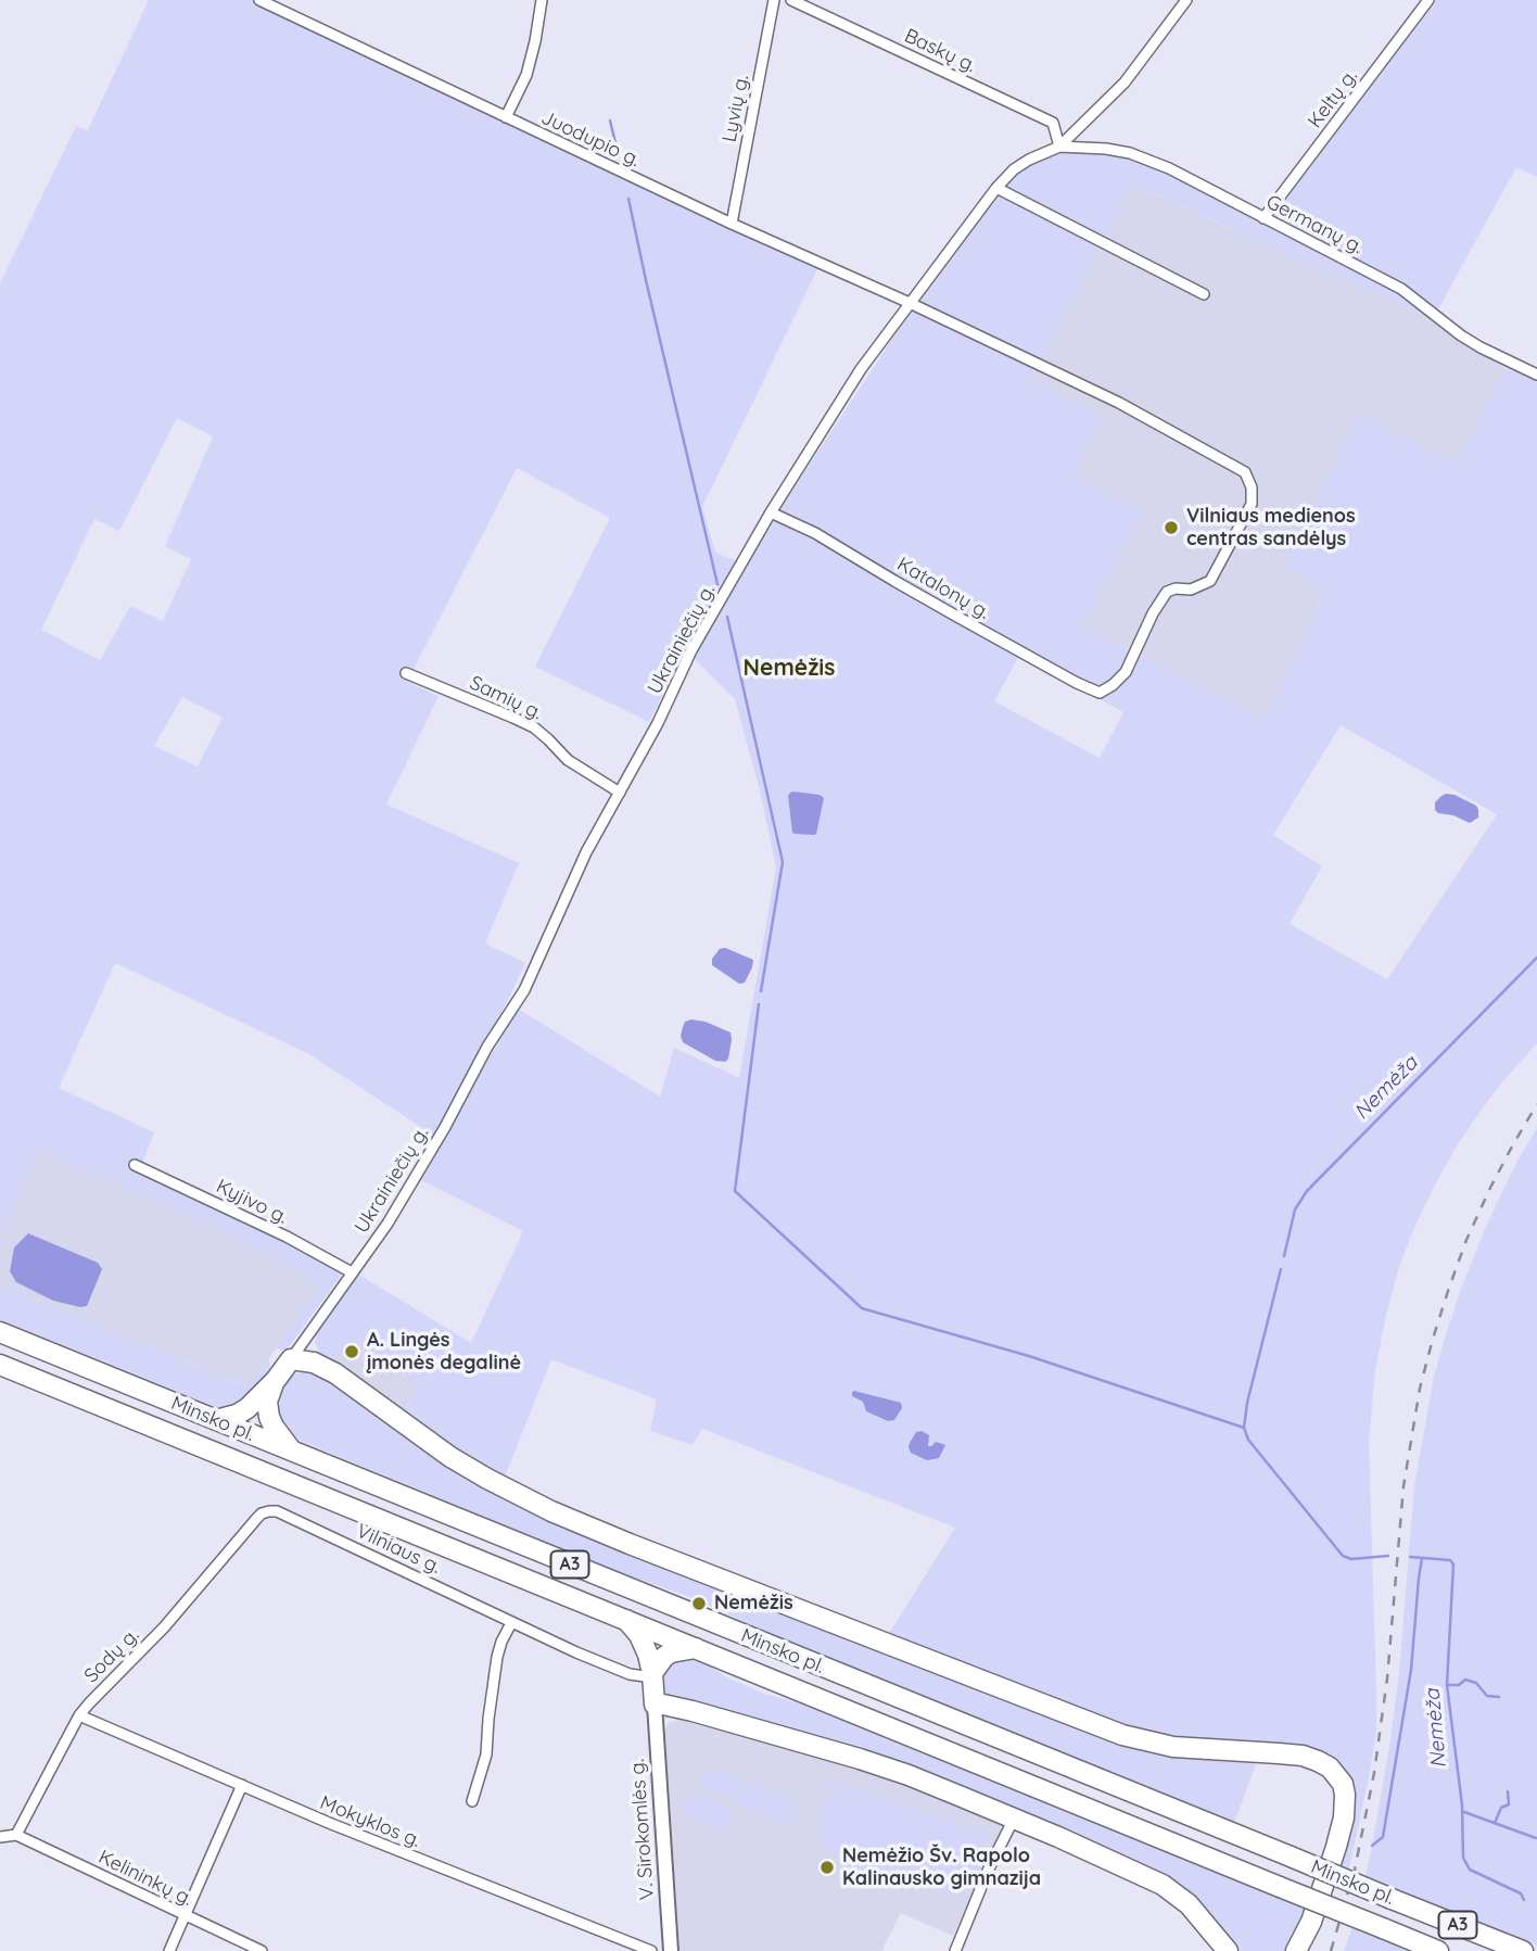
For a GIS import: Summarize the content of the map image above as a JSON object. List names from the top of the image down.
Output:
{
  "streets": {
    "highway": ["Minsko pl.", "A3"],
    "main road": ["V. Sirokomlės g."],
    "street": [
      "Baskų g.",
      "Keltų g.",
      "Lyvių g.",
      "Juodupio g.",
      "Germanų g.",
      "Katalonų g.",
      "Ukrainiečių g.",
      "Samių g.",
      "Kyjivo g.",
      "Vilniaus g.",
      "Sodų g.",
      "Mokyklos g.",
      "Kelininkų g."
    ]
  },
  "crossings": [
    ["Baskų g.", "Germanų g."],
    ["Baskų g.", "Ukrainiečių g."],
    ["Keltų g.", "Germanų g."],
    ["Lyvių g.", "Juodupio g."],
    ["Juodupio g.", "Katalonų g."],
    ["Juodupio g.", "Ukrainiečių g."],
    ["Germanų g.", "Ukrainiečių g."],
    ["Katalonų g.", "Ukrainiečių g."],
    ["Ukrainiečių g.", "Samių g."],
    ["Ukrainiečių g.", "Kyjivo g."],
    ["Vilniaus g.", "Sodų g."],
    ["Sodų g.", "Mokyklos g."],
    ["Sodų g.", "Kelininkų g."]
  ],
  "districts": ["Nemėžis"],
  "water": ["Nemėža"],
  "places": [
    "Vilniaus medienos centras sandėlys",
    "A. Lingės įmonės degalinė",
    "Nemėžis",
    "Nemėžio Šv. Rapolo Kalinausko gimnazija"
  ]
}
